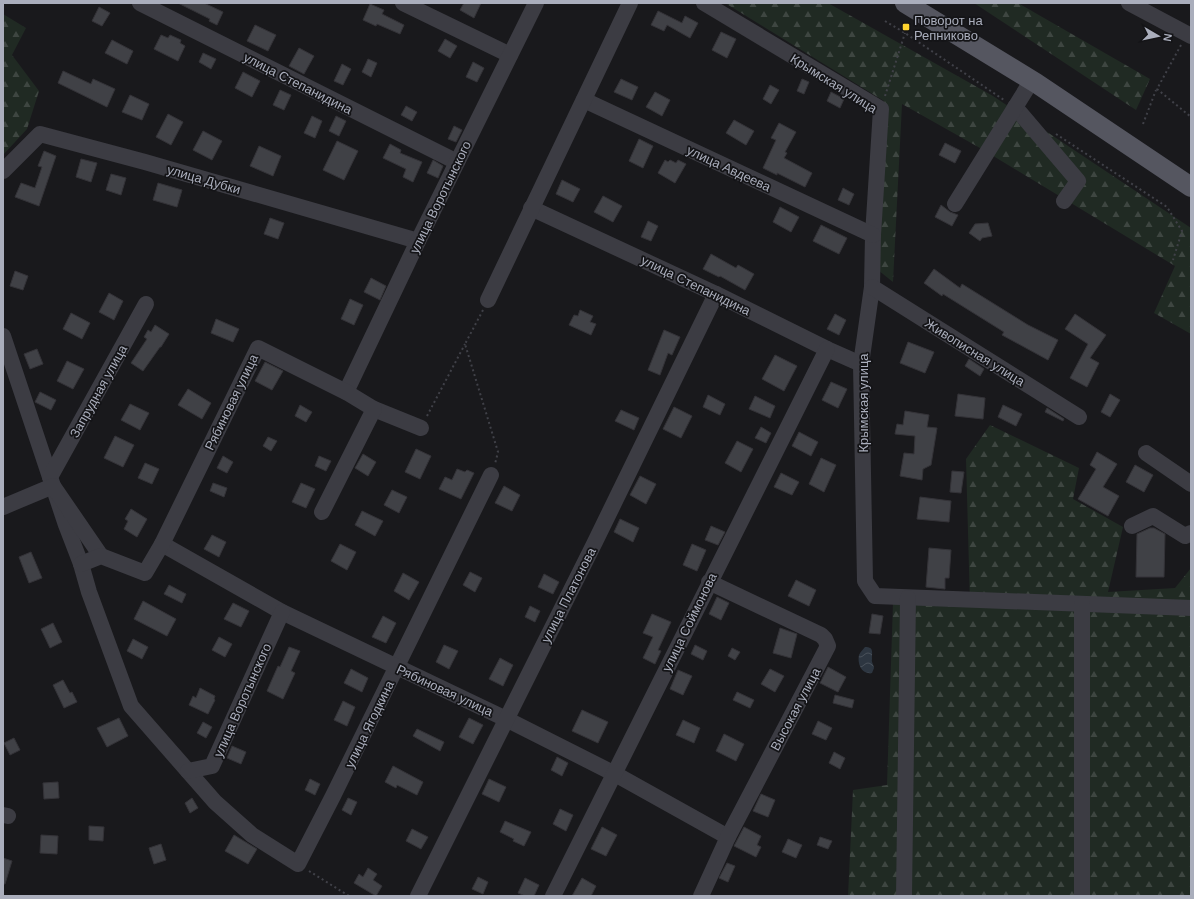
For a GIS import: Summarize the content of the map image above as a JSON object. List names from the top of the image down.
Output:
{
  "streets": {
    "street": [
      "улица Степанидина",
      "Крымская улица",
      "улица Авдеева",
      "улица Дубки",
      "улица Воротынского",
      "Живописная улица",
      "Запрудная улица",
      "Рябиновая улица",
      "улица Платонова",
      "улица Соймонова",
      "Высокая улица",
      "улица Ягодкина"
    ]
  },
  "crossings": [
    ["улица Степанидина", "Крымская улица"],
    ["улица Степанидина", "улица Воротынского"],
    ["улица Степанидина", "улица Платонова"],
    ["улица Степанидина", "улица Соймонова"],
    ["Крымская улица", "улица Авдеева"],
    ["Крымская улица", "Живописная улица"],
    ["улица Дубки", "улица Воротынского"],
    ["улица Воротынского", "Рябиновая улица"],
    ["Рябиновая улица", "улица Платонова"],
    ["Рябиновая улица", "улица Соймонова"],
    ["Рябиновая улица", "Высокая улица"],
    ["Рябиновая улица", "улица Ягодкина"],
    ["улица Соймонова", "Высокая улица"]
  ],
  "places": {
    "transit": ["Поворот на Репниково"]
  },
  "north": "right"
}
